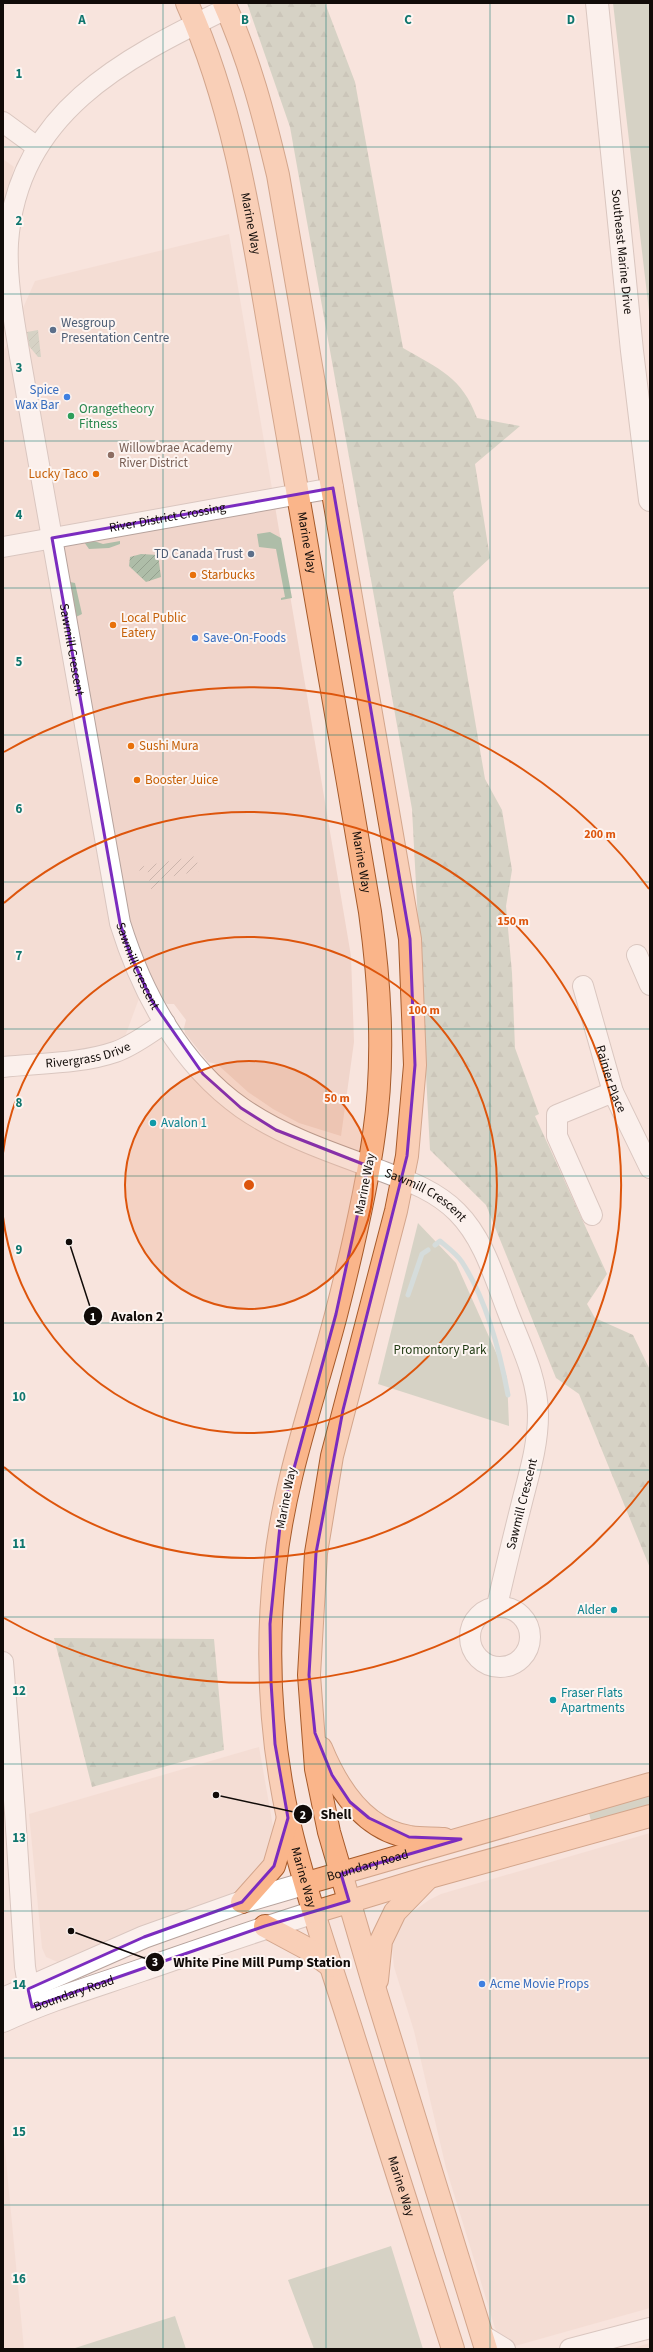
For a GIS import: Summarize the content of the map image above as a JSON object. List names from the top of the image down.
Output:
{
  "streets": {
    "main road": ["Marine Way", "Boundary Road"],
    "street": [
      "Southeast Marine Drive",
      "River District Crossing",
      "Sawmill Crescent",
      "Rivergrass Drive",
      "Rainier Place"
    ]
  },
  "crossings": [
    ["Marine Way", "River District Crossing"],
    ["Marine Way", "Sawmill Crescent"],
    ["Marine Way", "Boundary Road"],
    ["River District Crossing", "Sawmill Crescent"],
    ["Sawmill Crescent", "Rivergrass Drive"]
  ],
  "parks": ["Promontory Park"],
  "places": [
    "Wesgroup Presentation Centre",
    "Spice Wax Bar",
    "Orangetheory Fitness",
    "Willowbrae Academy River District",
    "Lucky Taco",
    "TD Canada Trust",
    "Starbucks",
    "Local Public Eatery",
    "Save-On-Foods",
    "Sushi Mura",
    "Booster Juice",
    "Avalon 1",
    "Avalon 2",
    "Alder",
    "Fraser Flats Apartments",
    "Shell",
    "White Pine Mill Pump Station",
    "Acme Movie Props"
  ],
  "grid": {
    "columns": [
      "A",
      "B",
      "C",
      "D"
    ],
    "rows": [
      "1",
      "2",
      "3",
      "4",
      "5",
      "6",
      "7",
      "8",
      "9",
      "10",
      "11",
      "12",
      "13",
      "14",
      "15",
      "16"
    ]
  },
  "rings": [
    "200 m",
    "150 m",
    "100 m",
    "50 m"
  ]
}
